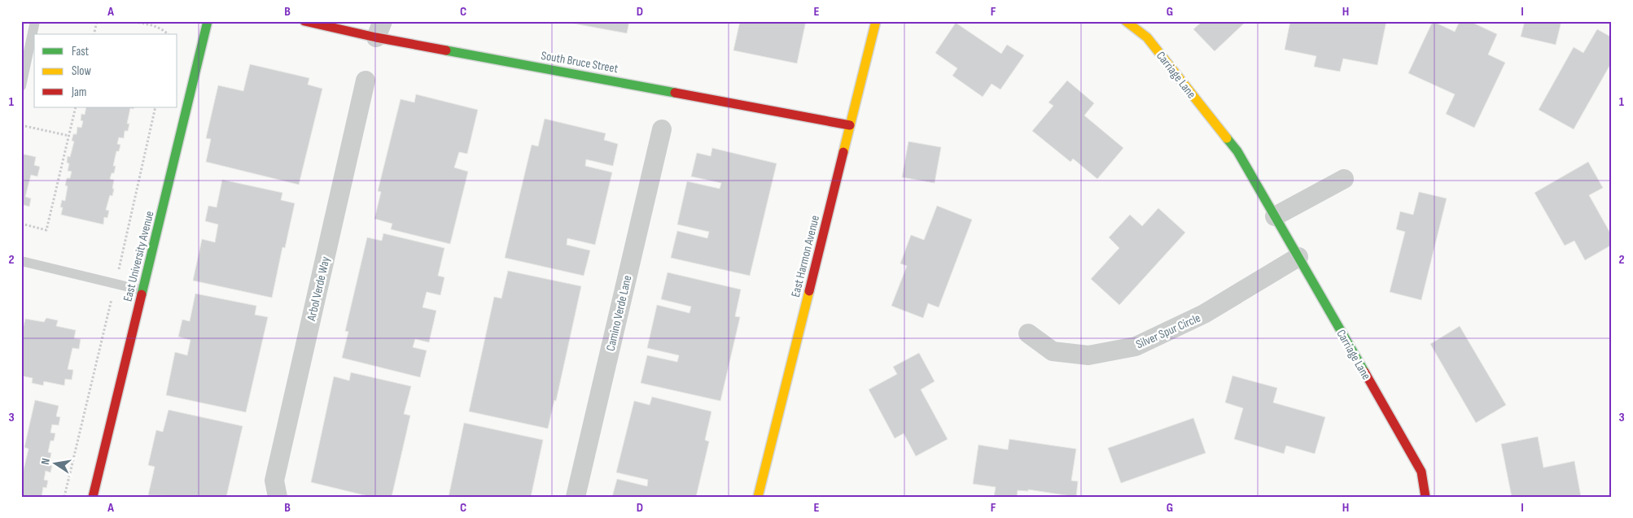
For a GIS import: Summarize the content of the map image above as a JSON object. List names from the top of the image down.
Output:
{
  "streets": {
    "street": [
      "South Bruce Street",
      "Carriage Lane",
      "East University Avenue",
      "East Harmon Avenue",
      "Arbol Verde Way",
      "Camino Verde Lane",
      "Silver Spur Circle"
    ]
  },
  "crossings": [
    ["South Bruce Street", "East Harmon Avenue"],
    ["Carriage Lane", "Silver Spur Circle"]
  ],
  "legend": ["Fast", "Slow", "Jam"],
  "north": "left",
  "grid": {
    "columns": [
      "A",
      "B",
      "C",
      "D",
      "E",
      "F",
      "G",
      "H",
      "I"
    ],
    "rows": ["1", "2", "3"]
  }
}
